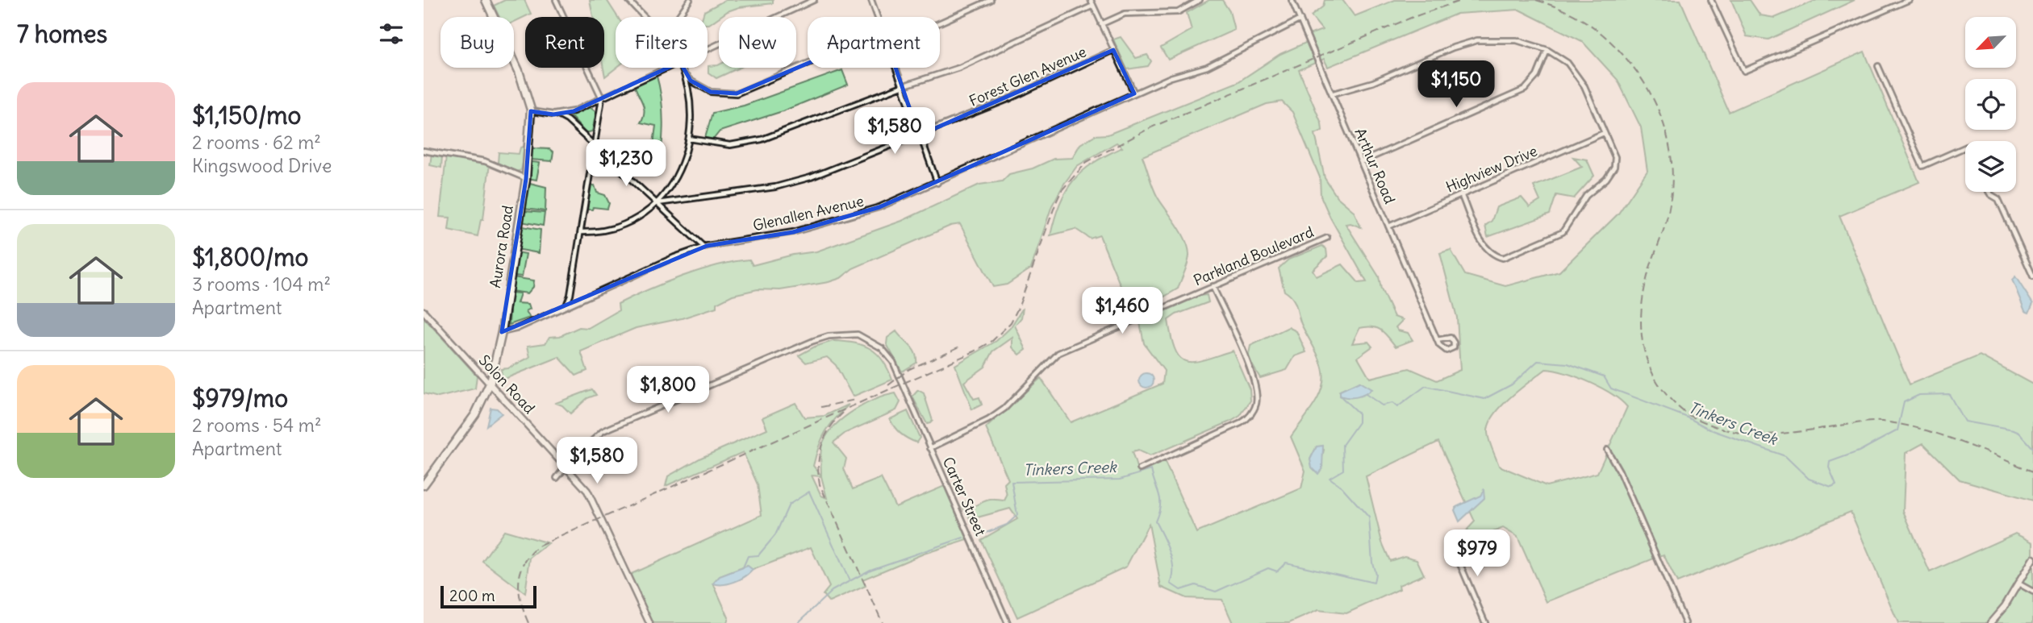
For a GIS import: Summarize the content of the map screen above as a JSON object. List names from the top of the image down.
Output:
{
  "streets": {
    "main road": ["Aurora Road"],
    "street": [
      "Forest Glen Avenue",
      "Arthur Road",
      "Highview Drive",
      "Glenallen Avenue",
      "Parkland Boulevard",
      "Solon Road",
      "Carter Street"
    ]
  },
  "crossings": [
    ["Arthur Road", "Highview Drive"],
    ["Arthur Road", "Glenallen Avenue"],
    ["Glenallen Avenue", "Aurora Road"],
    ["Aurora Road", "Solon Road"],
    ["Parkland Boulevard", "Carter Street"],
    ["Solon Road", "Carter Street"]
  ],
  "water": ["Tinkers Creek"],
  "scale_bar": "200 m",
  "north": "bottom left",
  "page": {
    "heading": "7 homes",
    "chip": [
      "Buy",
      "Rent",
      "Filters",
      "New",
      "Apartment"
    ],
    "price": [
      "$1,150",
      "$1,580",
      "$1,230",
      "$1,460",
      "$1,800",
      "$1,580",
      "$979"
    ],
    "list": [
      {
        "name": "$1,150/mo",
        "note": "2 rooms · 62 m² · Kingswood Drive"
      },
      {
        "name": "$1,800/mo",
        "note": "3 rooms · 104 m² · Apartment"
      },
      {
        "name": "$979/mo",
        "note": "2 rooms · 54 m² · Apartment"
      }
    ],
    "scale": "200 m"
  }
}
